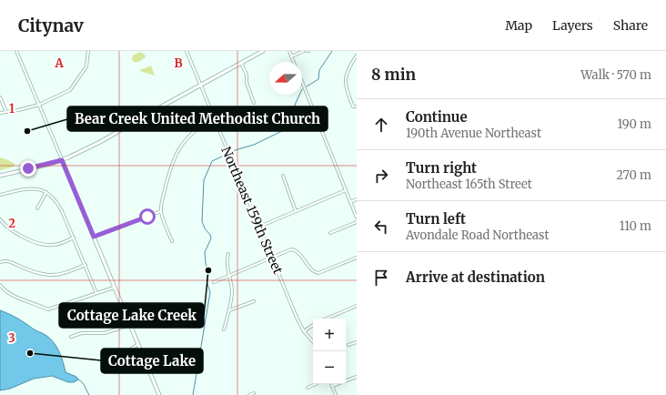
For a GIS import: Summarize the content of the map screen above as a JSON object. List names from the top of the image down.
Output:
{
  "streets": {
    "street": ["Northeast 159th Street"]
  },
  "places": ["Bear Creek United Methodist Church", "Cottage Lake Creek", "Cottage Lake"],
  "north": "left",
  "page": {
    "header": "Citynav",
    "nav": ["Map", "Layers", "Share"],
    "heading": ["8 min", "Walk · 570 m"],
    "list": [
      ["Continue", "190th Avenue Northeast", "190 m"],
      ["Turn right", "Northeast 165th Street", "270 m"],
      ["Turn left", "Avondale Road Northeast", "110 m"],
      "Arrive at destination"
    ],
    "map_buttons": ["+", "−"]
  },
  "grid": {
    "columns": ["A", "B"],
    "rows": ["1", "2", "3"]
  }
}
